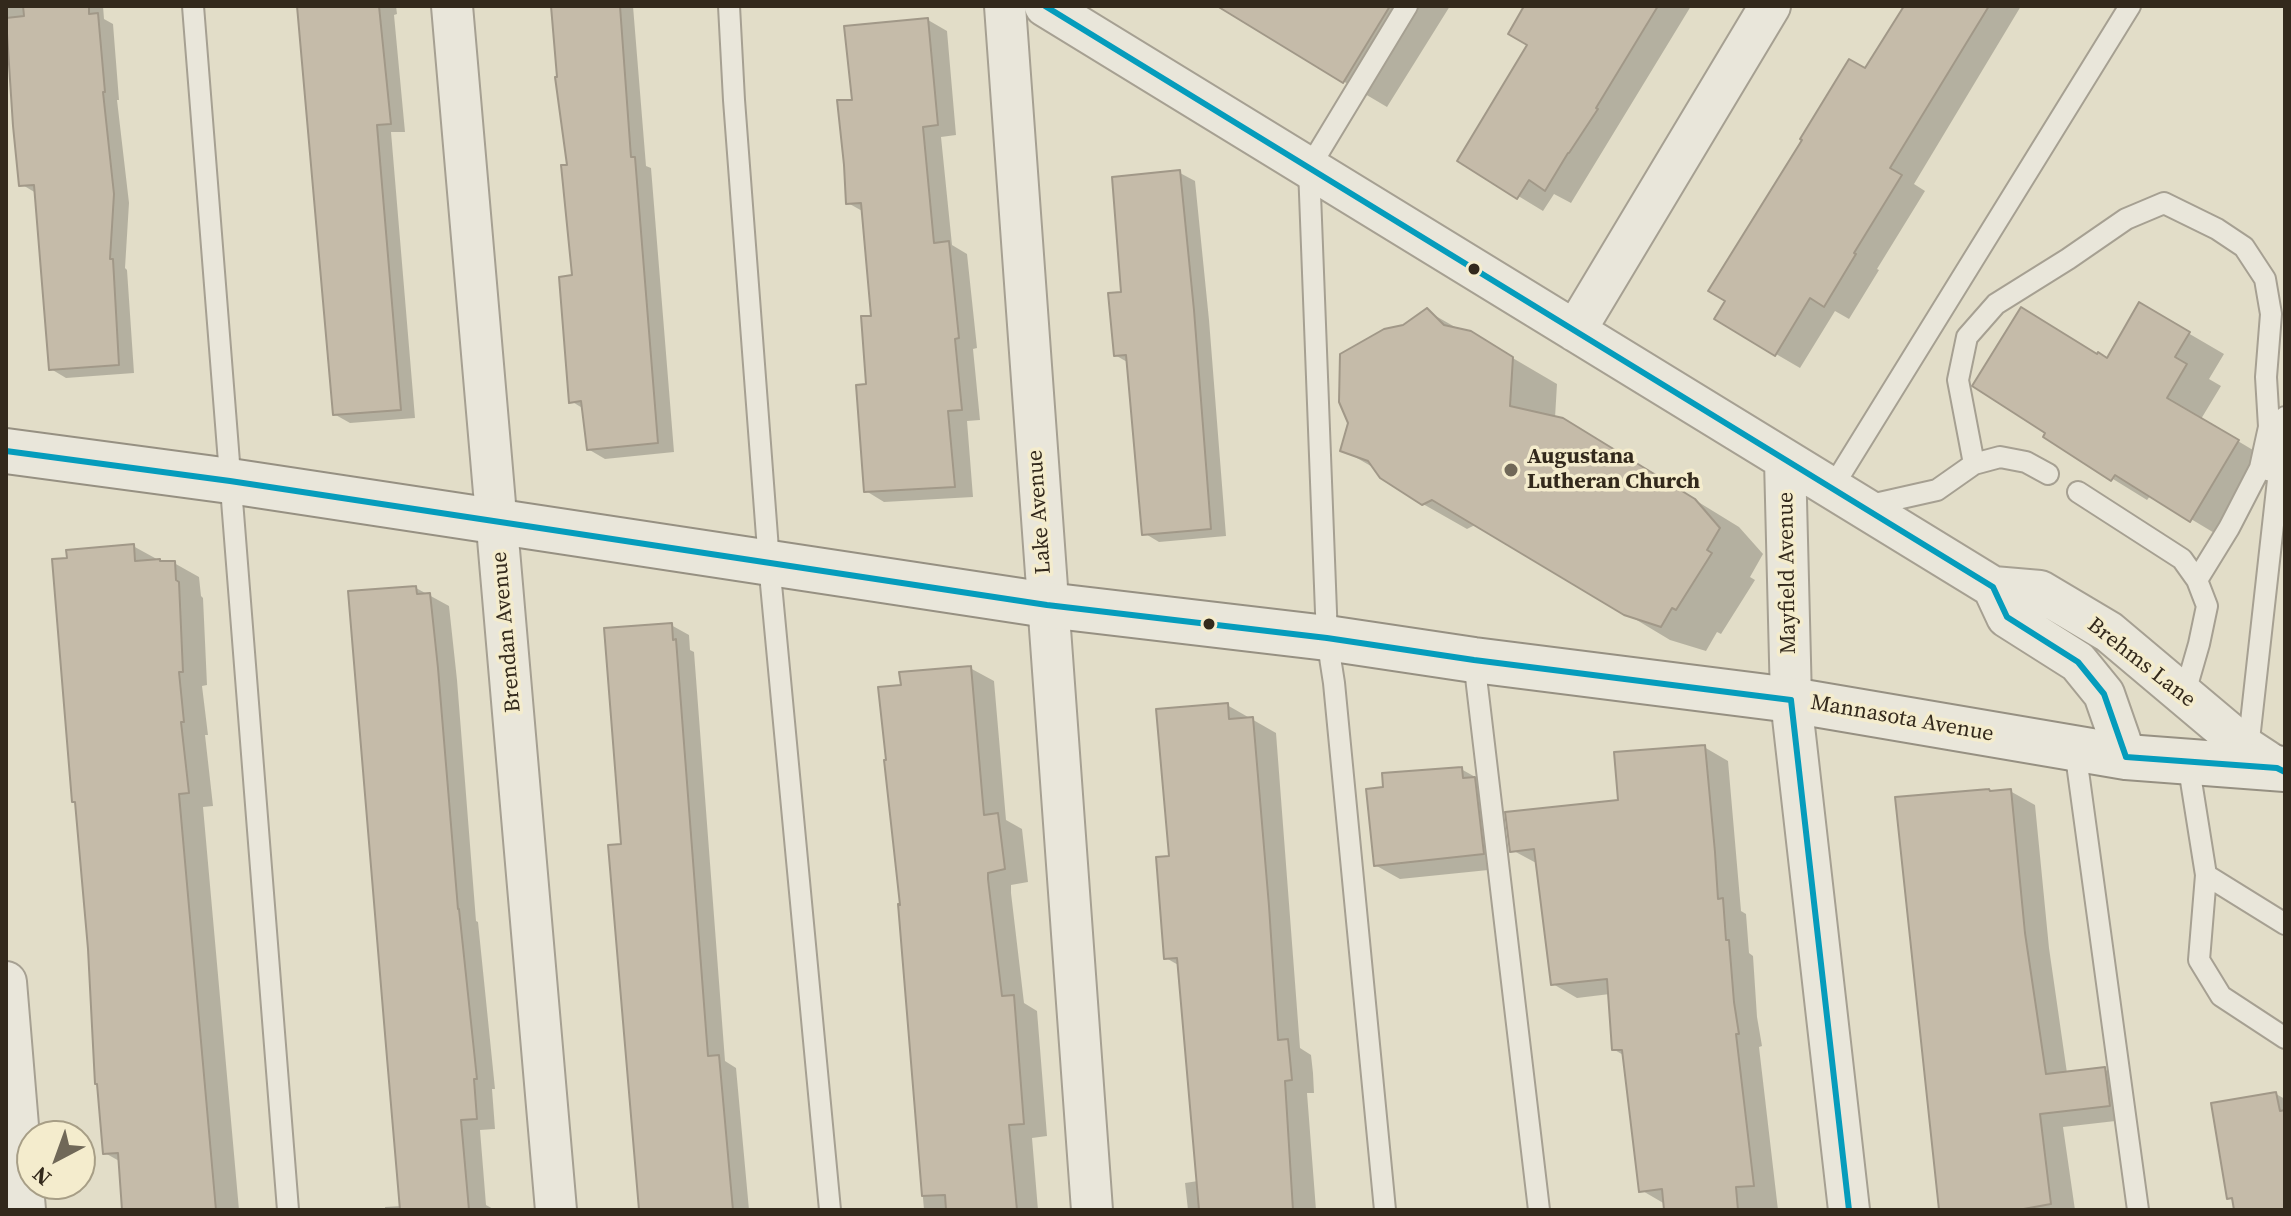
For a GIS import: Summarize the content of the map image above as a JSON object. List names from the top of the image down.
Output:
{
  "streets": {
    "street": [
      "Lake Avenue",
      "Mayfield Avenue",
      "Brendan Avenue",
      "Brehms Lane",
      "Mannasota Avenue"
    ]
  },
  "crossings": [
    ["Lake Avenue", "Mannasota Avenue"],
    ["Mayfield Avenue", "Brehms Lane"],
    ["Mayfield Avenue", "Mannasota Avenue"],
    ["Brendan Avenue", "Mannasota Avenue"],
    ["Brehms Lane", "Mannasota Avenue"]
  ],
  "places": ["Augustana Lutheran Church"],
  "north": "bottom left"
}
